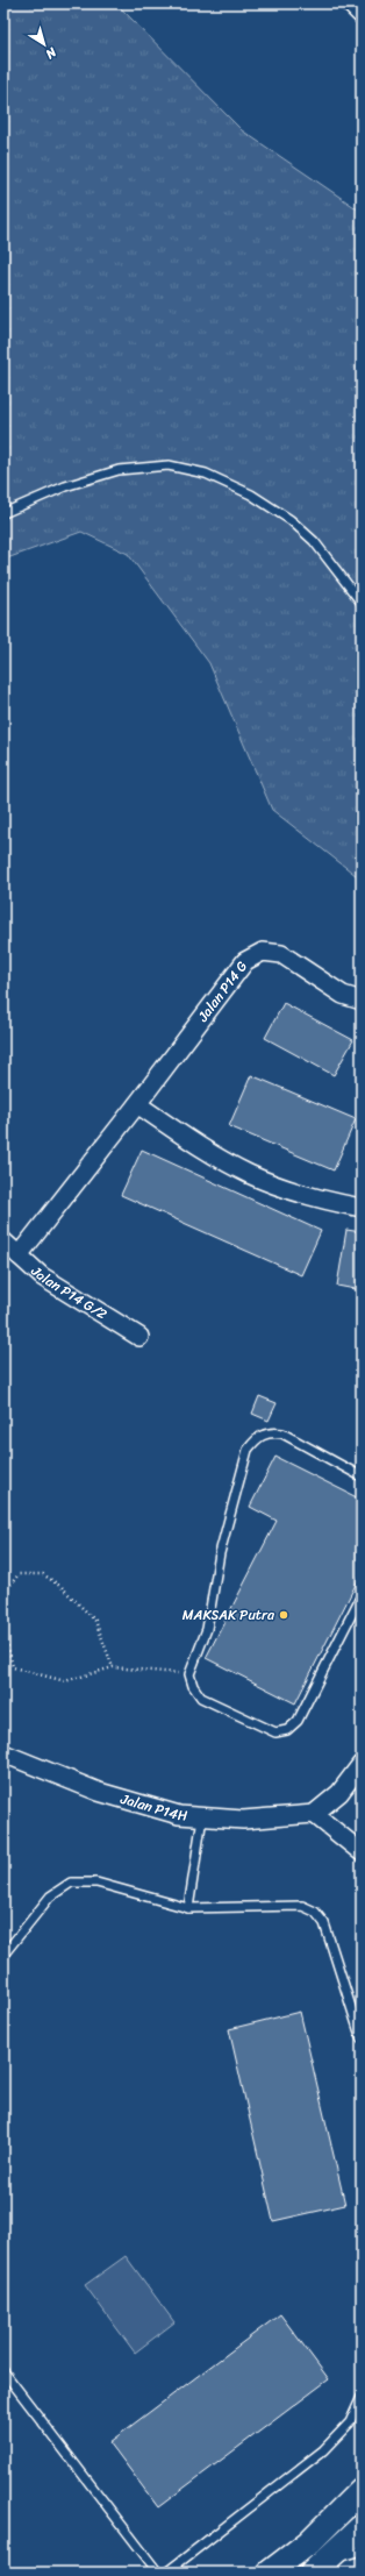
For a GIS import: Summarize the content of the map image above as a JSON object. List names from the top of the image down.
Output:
{
  "streets": {
    "street": ["Jalan P14 G", "Jalan P14 G/2", "Jalan P14H"]
  },
  "crossings": [
    ["Jalan P14 G", "Jalan P14 G/2"]
  ],
  "places": ["MAKSAK Putra"],
  "north": "bottom right"
}
